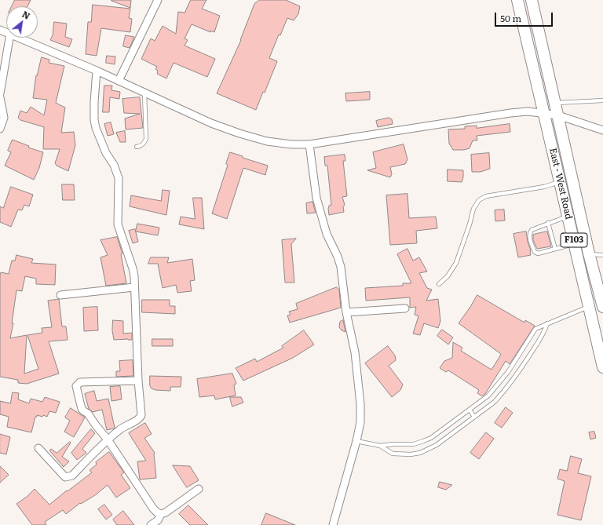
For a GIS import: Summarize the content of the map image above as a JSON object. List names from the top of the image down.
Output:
{
  "streets": {
    "main road": ["East - West Road", "F103"]
  },
  "scale_bar": "50 m",
  "north": "top right"
}
